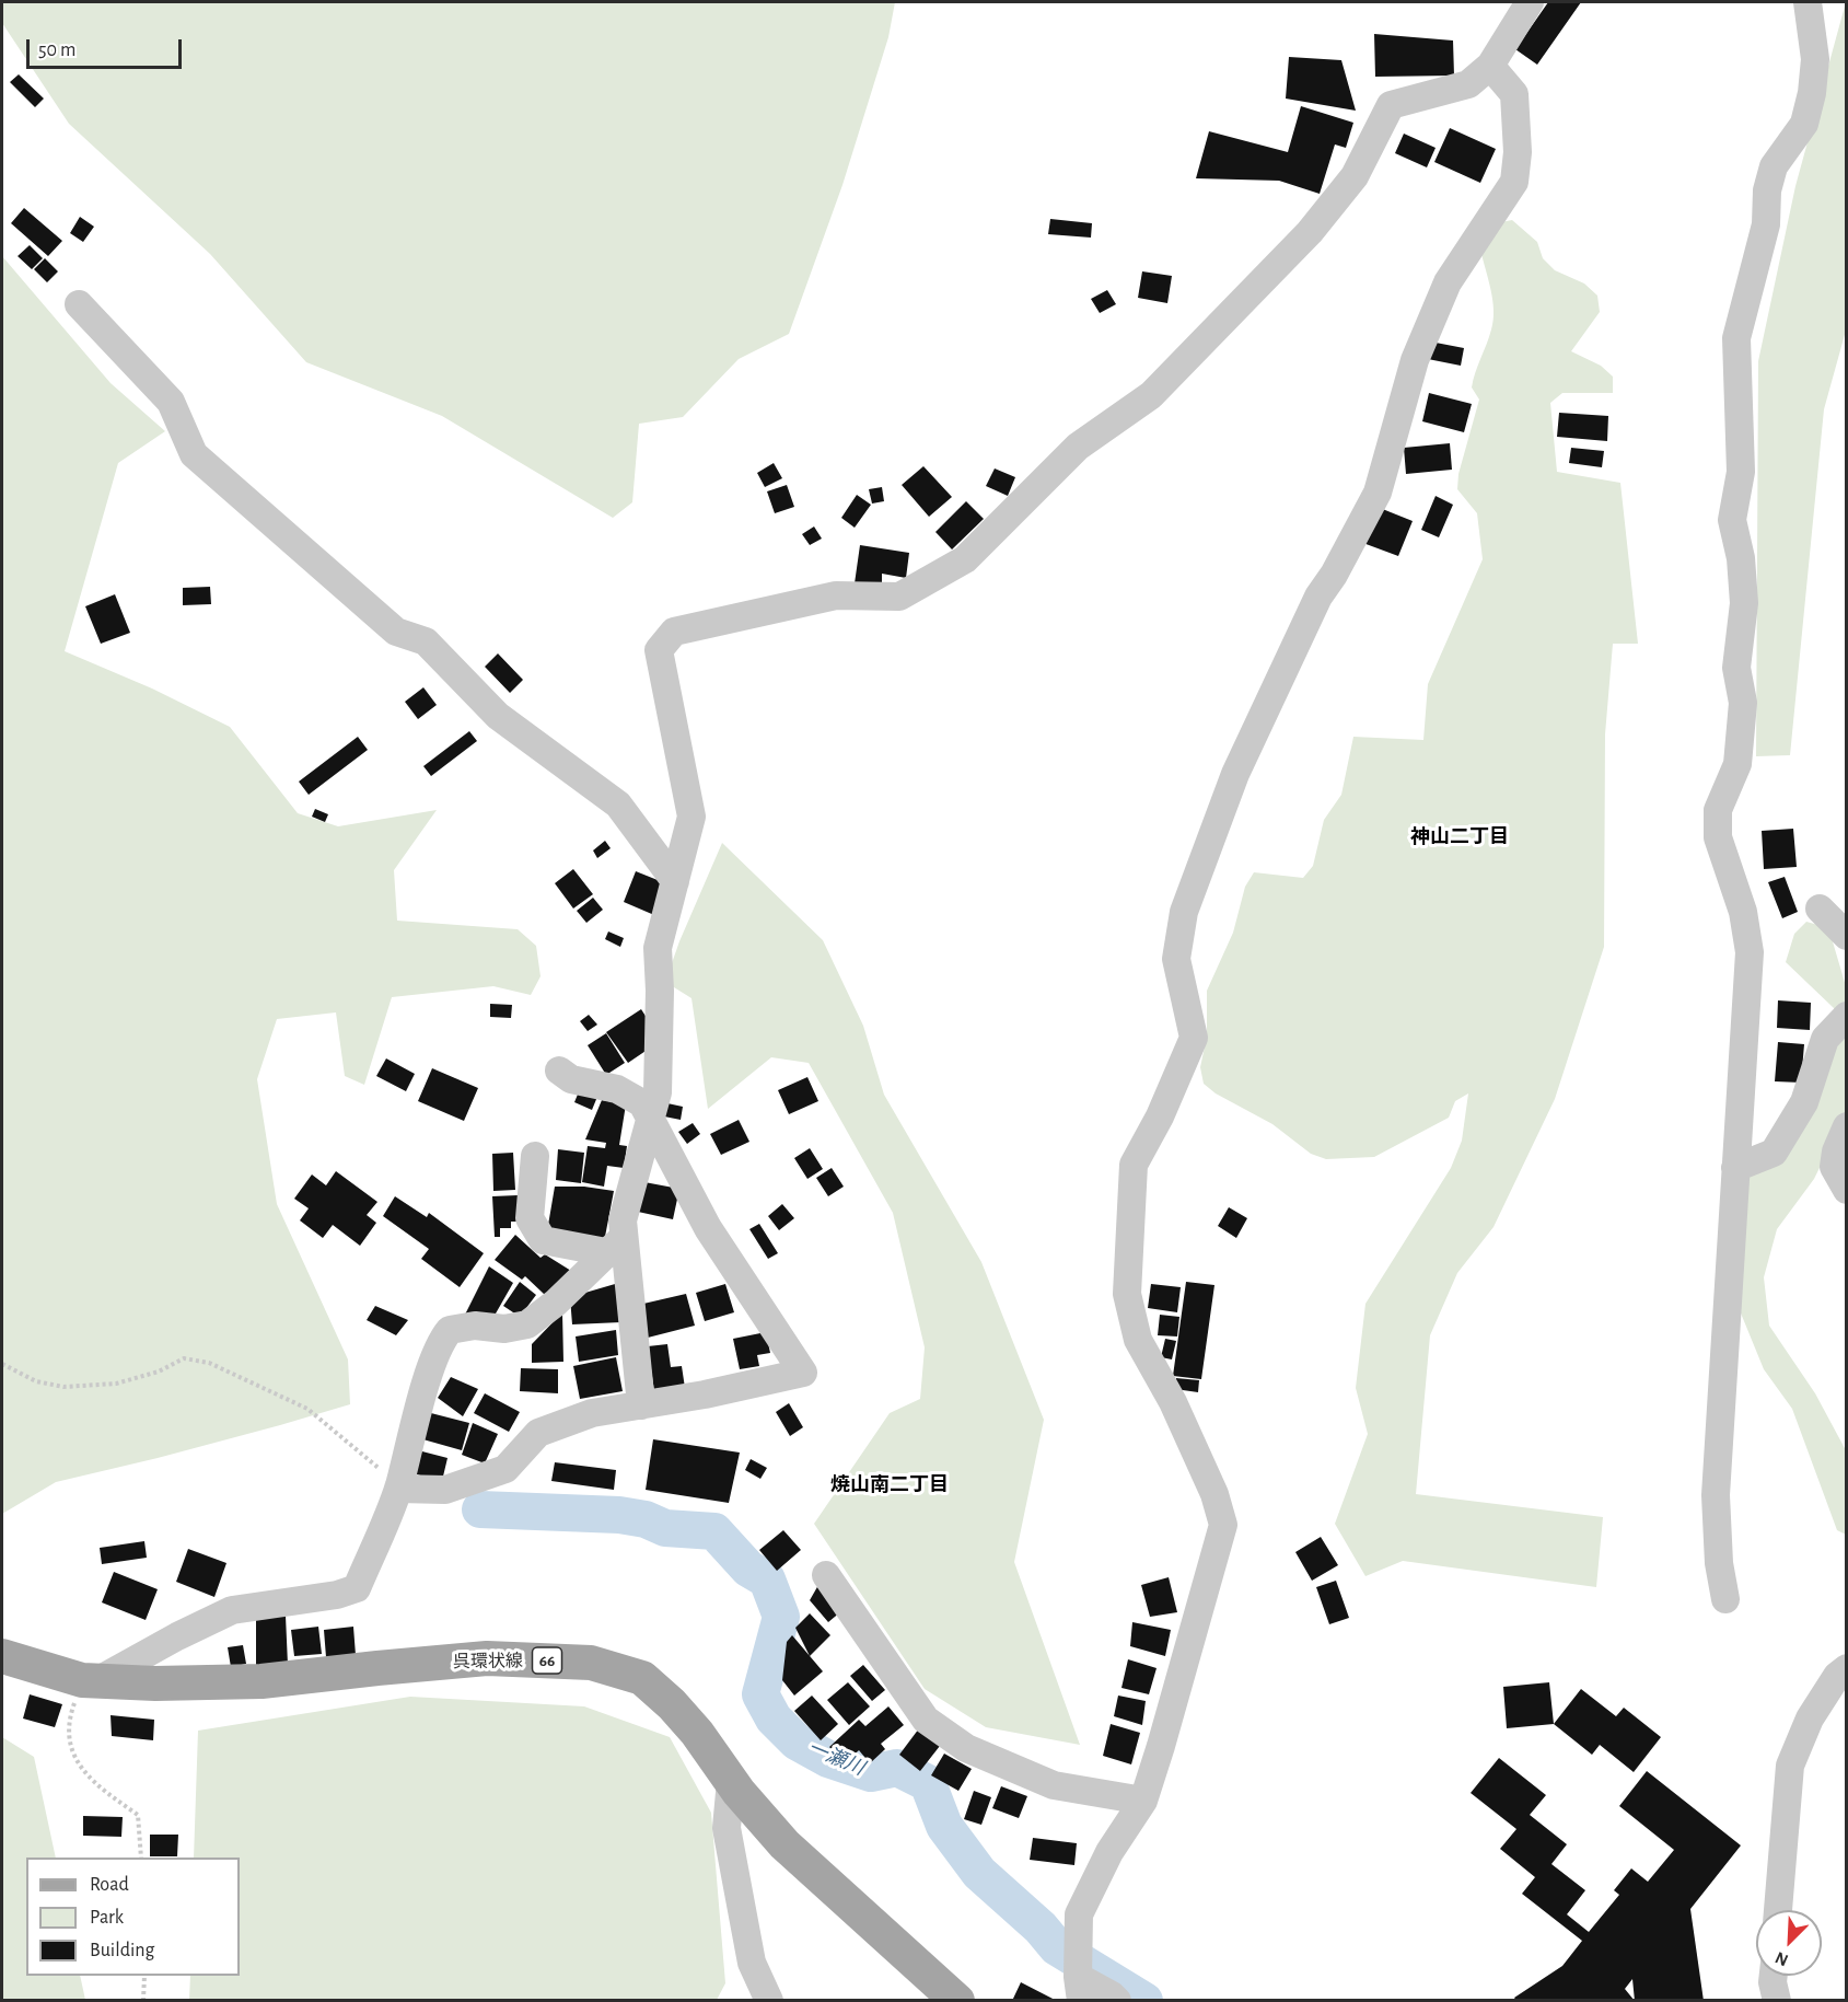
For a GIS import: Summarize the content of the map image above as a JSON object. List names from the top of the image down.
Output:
{
  "streets": {
    "main road": ["66", "呉環状線"]
  },
  "districts": ["神山二丁目", "焼山南二丁目"],
  "water": ["一瀬川"],
  "legend": ["Road", "Park", "Building"],
  "scale_bar": "50 m",
  "north": "bottom left"
}
